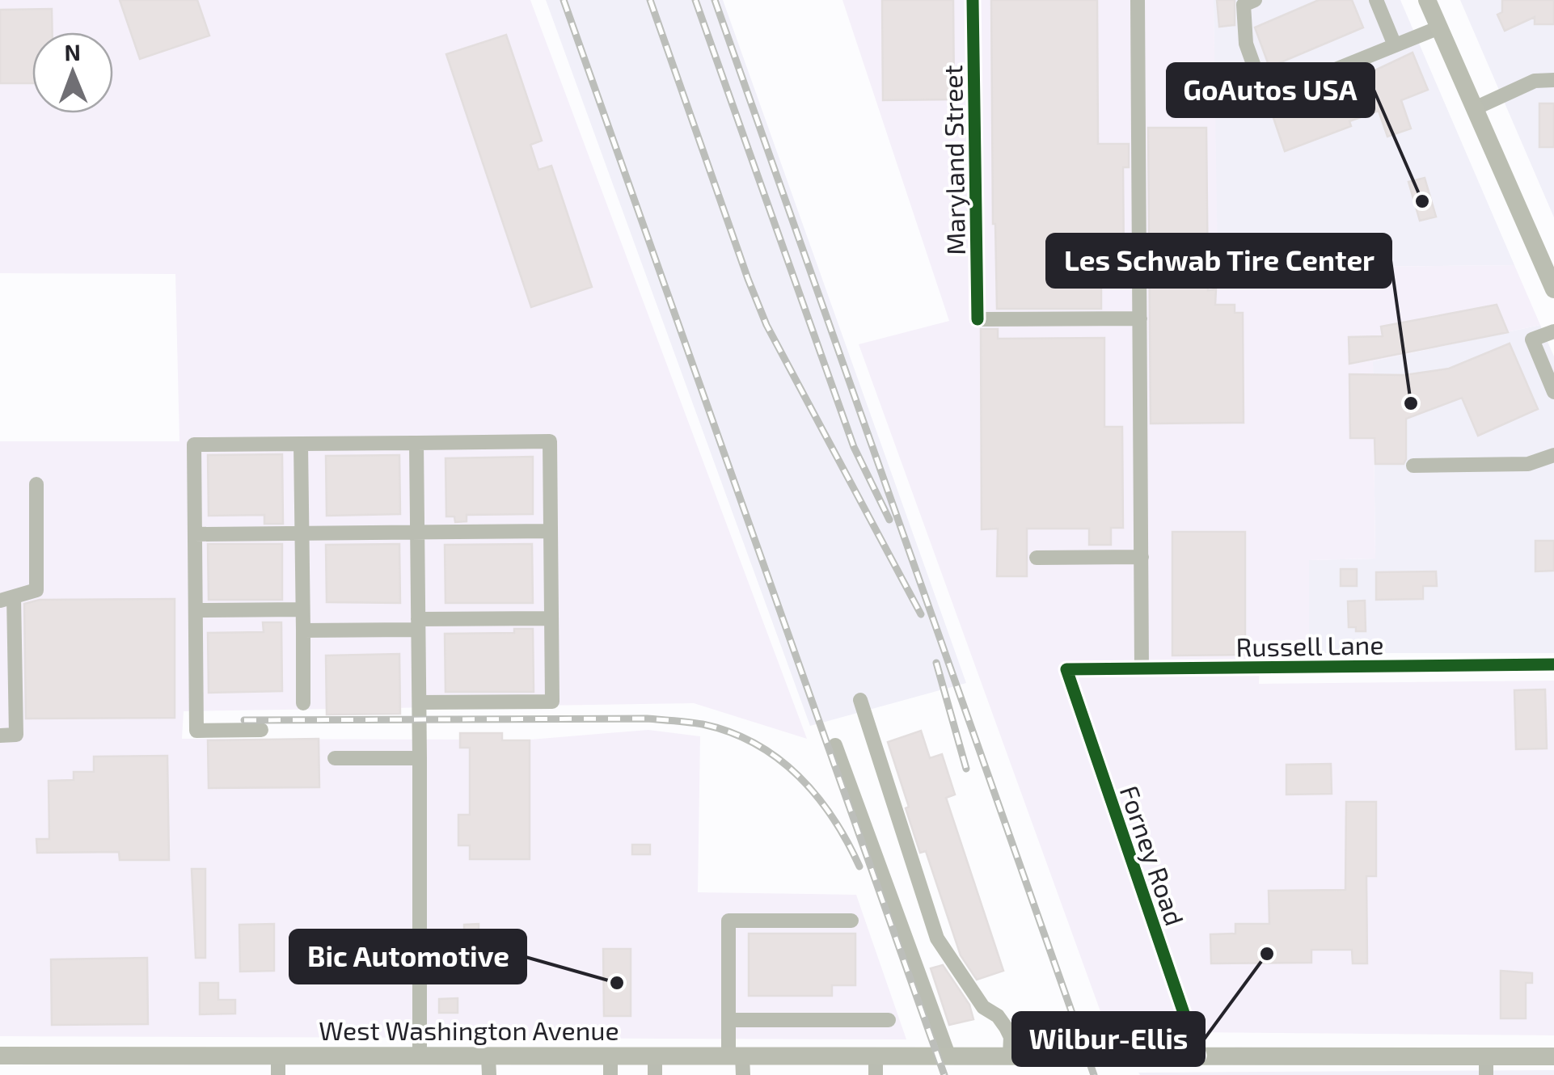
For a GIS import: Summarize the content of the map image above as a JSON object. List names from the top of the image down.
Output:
{
  "streets": {
    "main road": ["West Washington Avenue"],
    "street": ["Maryland Street", "Russell Lane", "Forney Road"]
  },
  "crossings": [
    ["Russell Lane", "Forney Road"],
    ["Forney Road", "West Washington Avenue"]
  ],
  "places": [
    "GoAutos USA",
    "Les Schwab Tire Center",
    "Wilbur-Ellis",
    "Bic Automotive"
  ],
  "north": "top"
}
